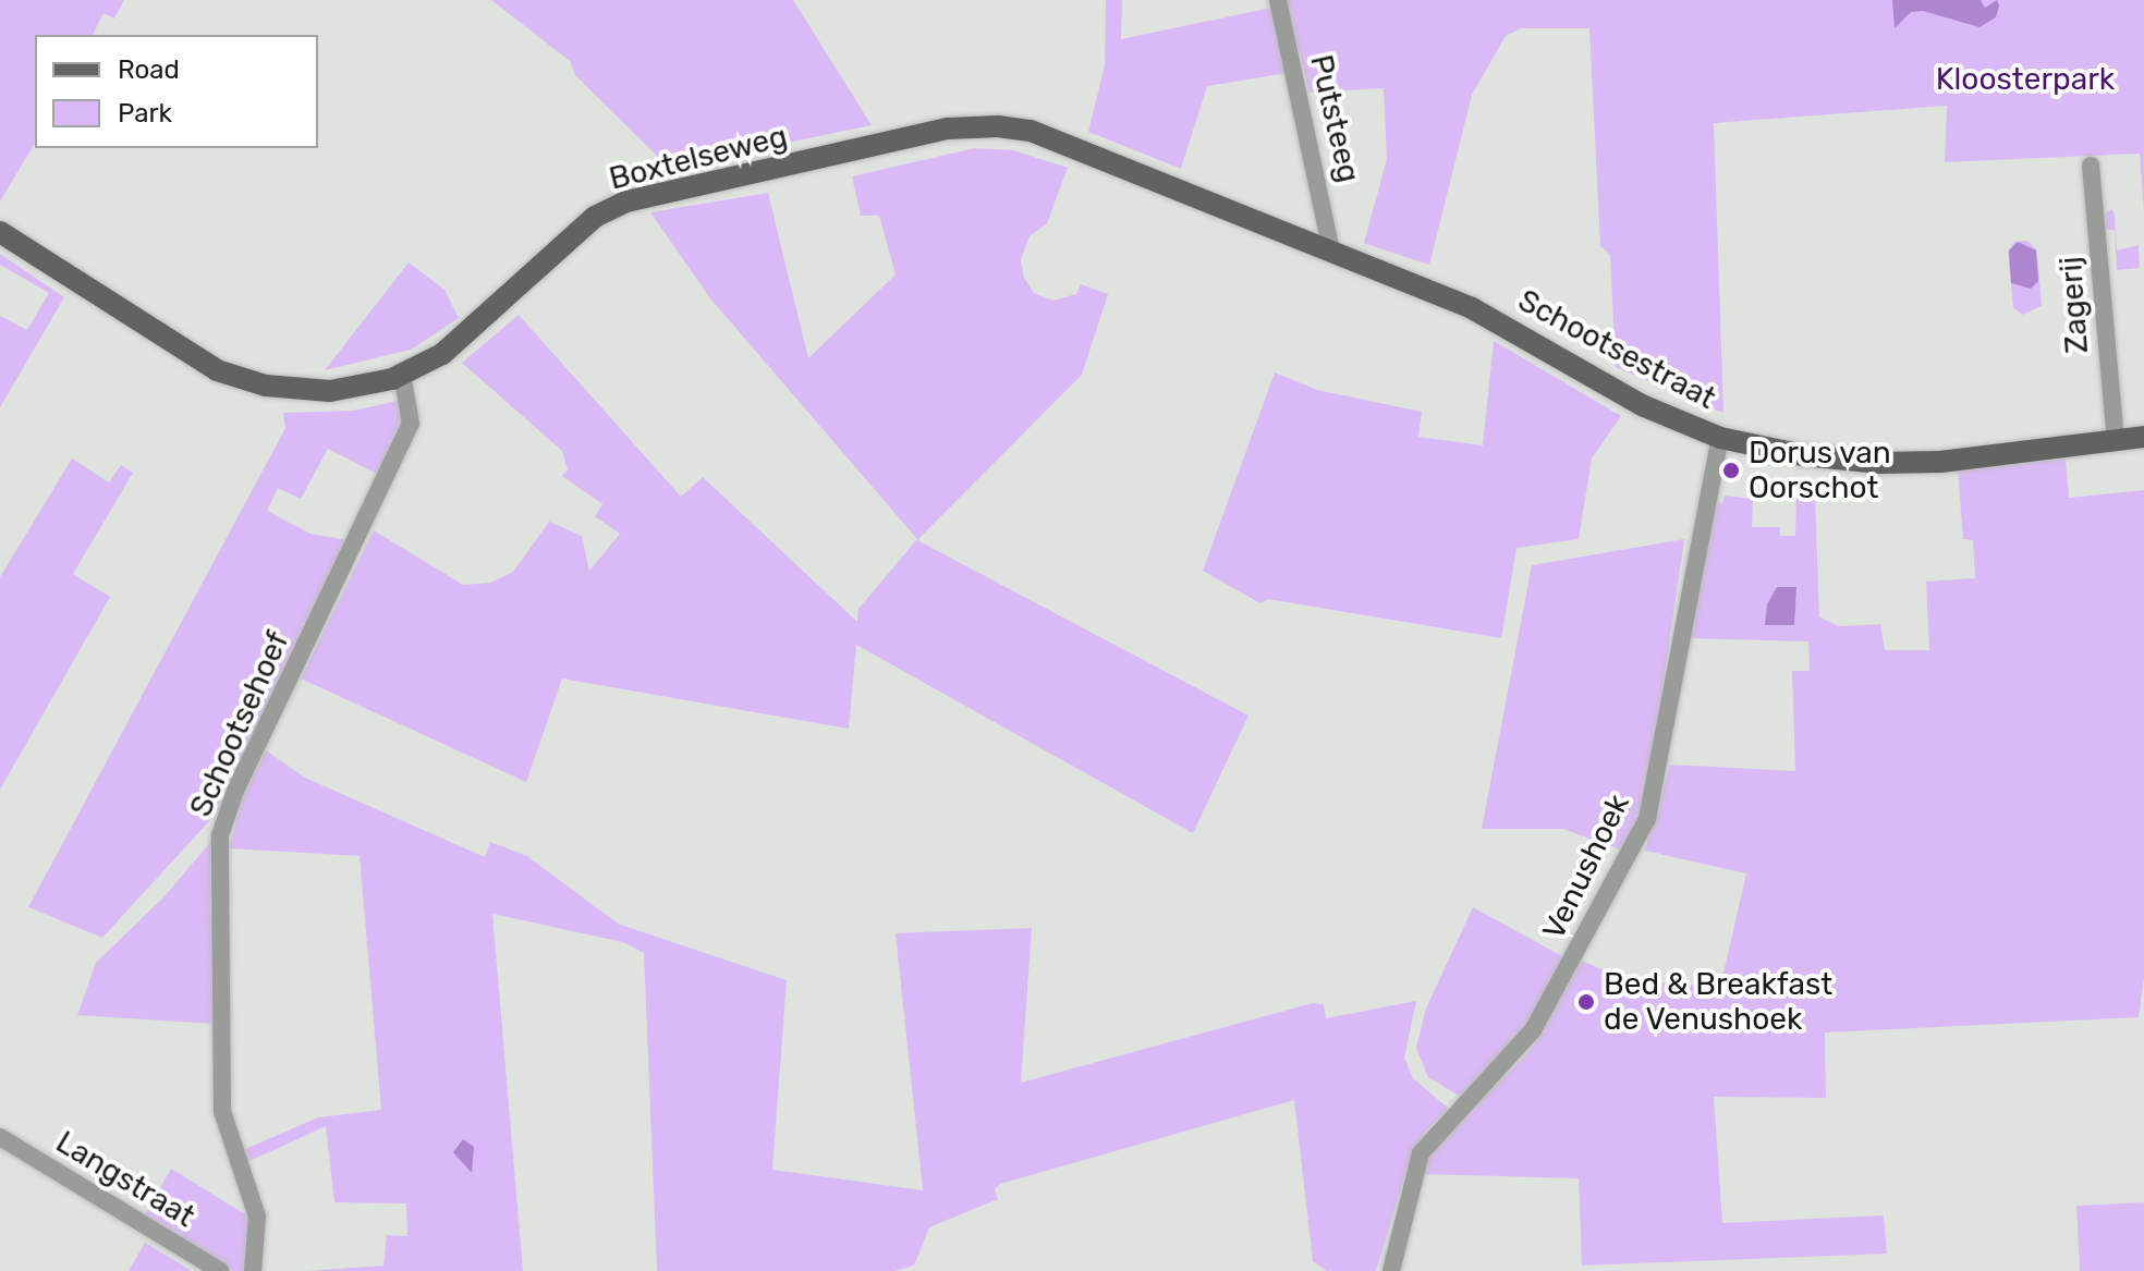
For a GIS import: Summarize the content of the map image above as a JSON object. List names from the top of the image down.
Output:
{
  "streets": {
    "main road": ["Boxtelseweg", "Schootsestraat"],
    "street": [
      "Putsteeg",
      "Zagerij",
      "Schootsehoef",
      "Venushoek",
      "Langstraat"
    ]
  },
  "crossings": [
    ["Putsteeg", "Boxtelseweg"],
    ["Putsteeg", "Schootsestraat"],
    ["Boxtelseweg", "Schootsestraat"],
    ["Boxtelseweg", "Schootsehoef"],
    ["Zagerij", "Schootsestraat"],
    ["Schootsestraat", "Venushoek"]
  ],
  "parks": ["Kloosterpark"],
  "places": ["Dorus van Oorschot", "Bed & Breakfast de Venushoek"],
  "legend": ["Road", "Park"]
}
